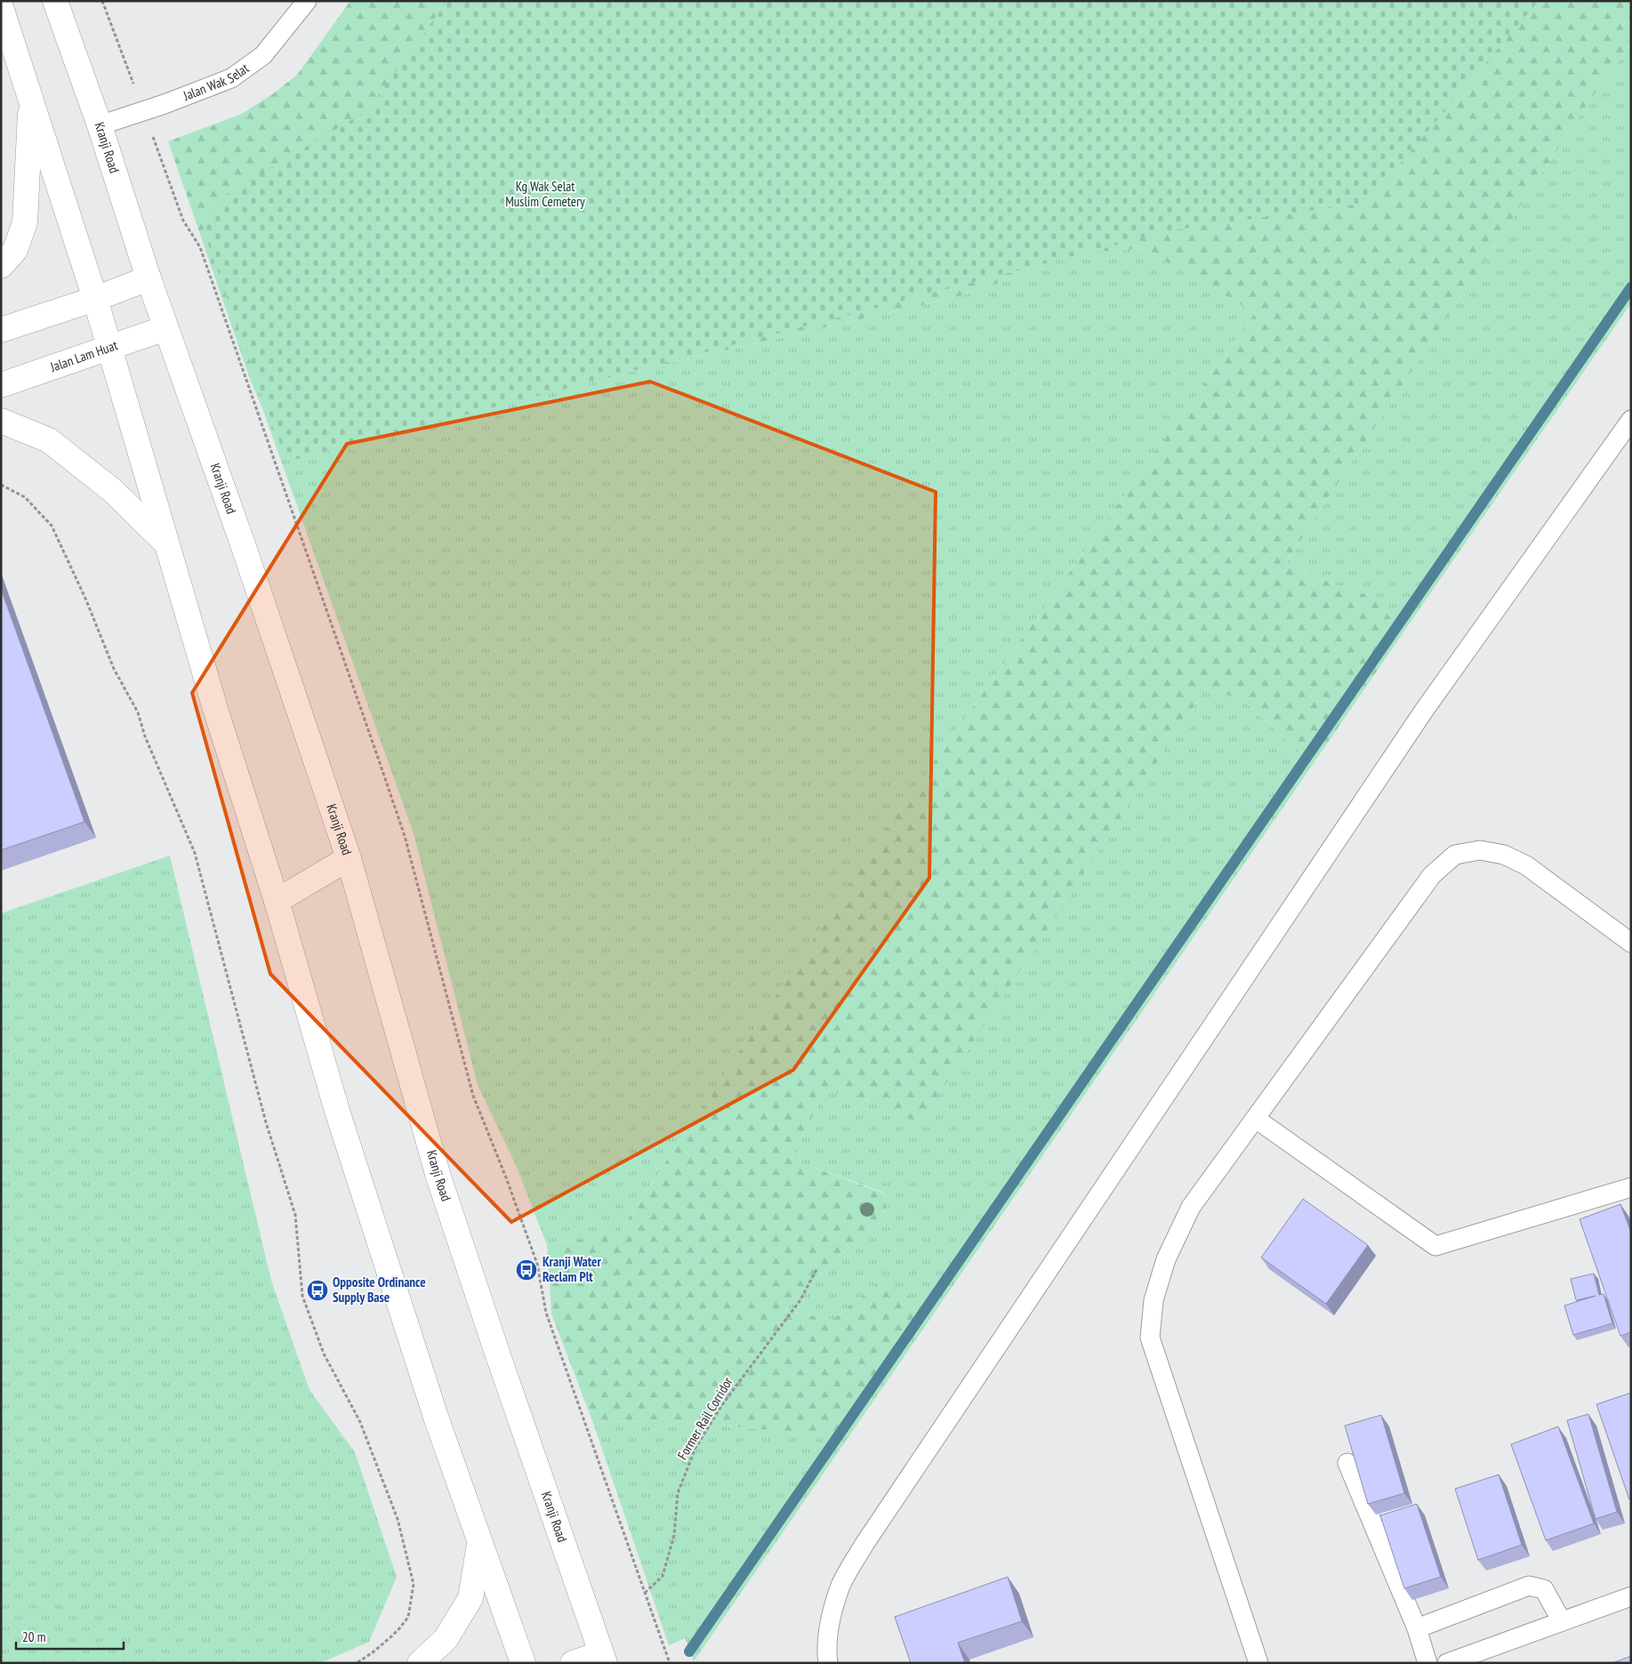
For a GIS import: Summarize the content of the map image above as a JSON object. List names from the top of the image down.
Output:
{
  "streets": {
    "main road": ["Kranji Road", "Jalan Lam Huat"],
    "lane": ["Jalan Wak Selat"],
    "path": ["Former Rail Corridor"]
  },
  "crossings": [
    ["Jalan Wak Selat", "Kranji Road"],
    ["Kranji Road", "Jalan Lam Huat"]
  ],
  "parks": ["Kg Wak Selat Muslim Cemetery"],
  "places": {
    "bus stop": ["Kranji Water Reclam Plt", "Opposite Ordinance Supply Base"]
  },
  "scale_bar": "20 m"
}
